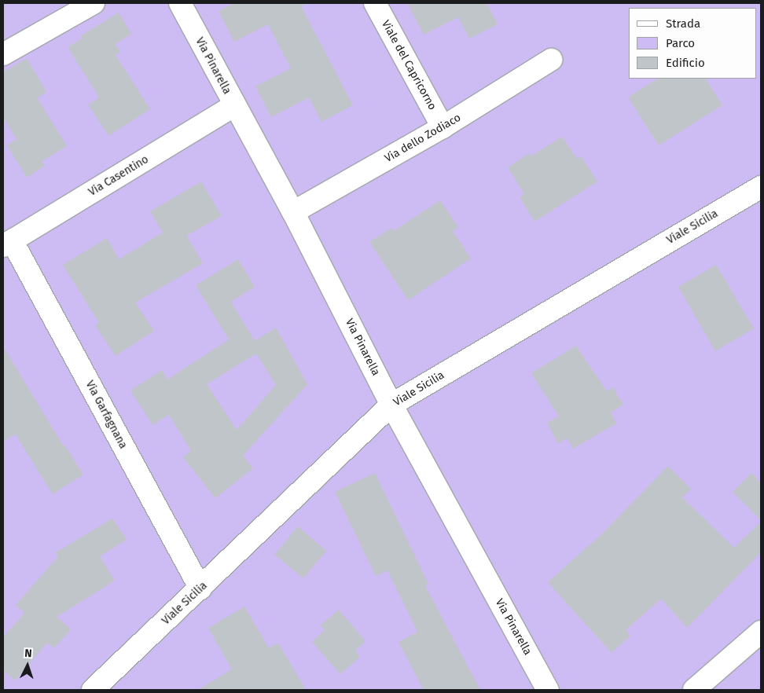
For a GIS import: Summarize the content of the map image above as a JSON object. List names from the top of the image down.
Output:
{
  "streets": {
    "street": [
      "Viale del Capricorno",
      "Via Pinarella",
      "Via dello Zodiaco",
      "Via Casentino",
      "Viale Sicilia",
      "Via Garfagnana"
    ]
  },
  "crossings": [
    ["Viale del Capricorno", "Via dello Zodiaco"],
    ["Via Pinarella", "Via dello Zodiaco"],
    ["Via Pinarella", "Via Casentino"],
    ["Via Pinarella", "Viale Sicilia"],
    ["Via Casentino", "Via Garfagnana"],
    ["Viale Sicilia", "Via Garfagnana"]
  ],
  "legend": ["Strada", "Parco", "Edificio"],
  "north": "top"
}
